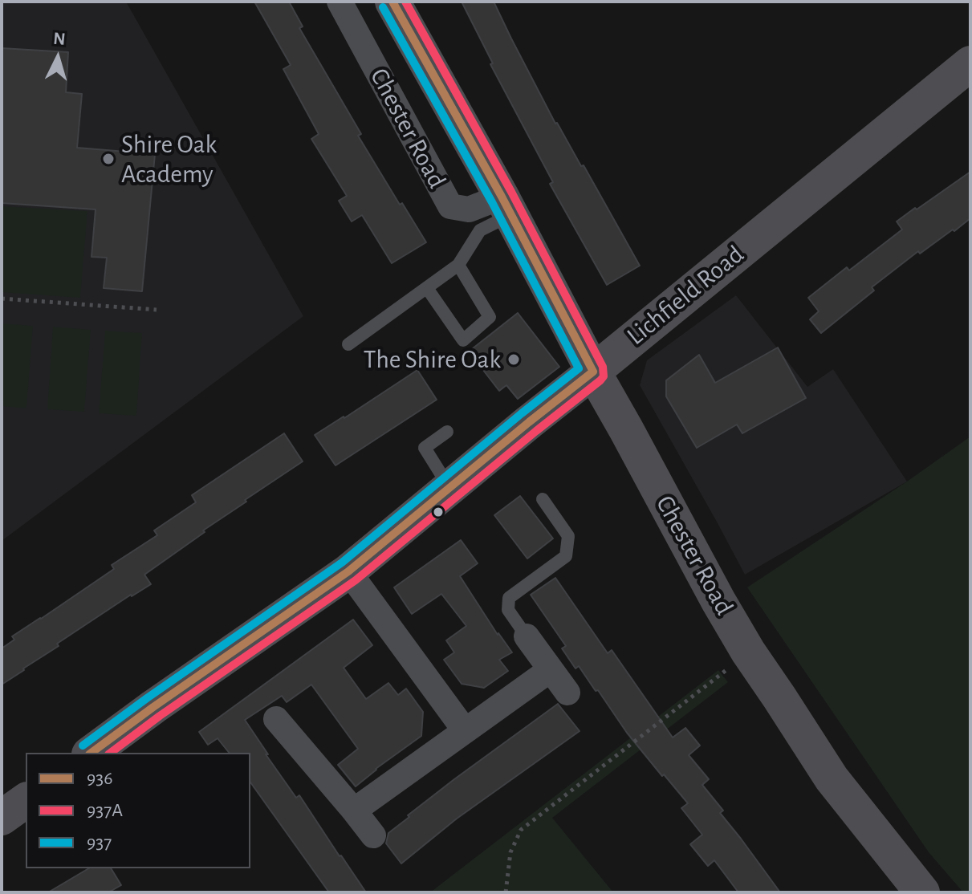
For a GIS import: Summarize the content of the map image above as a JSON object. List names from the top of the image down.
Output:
{
  "streets": {
    "highway": ["Chester Road", "Lichfield Road"]
  },
  "crossings": [
    ["Chester Road", "Lichfield Road"]
  ],
  "places": ["Shire Oak Academy", "The Shire Oak"],
  "lines": ["transit line 936", "transit line 937A", "transit line 937"],
  "legend": ["936", "937A", "937"],
  "north": "top"
}
